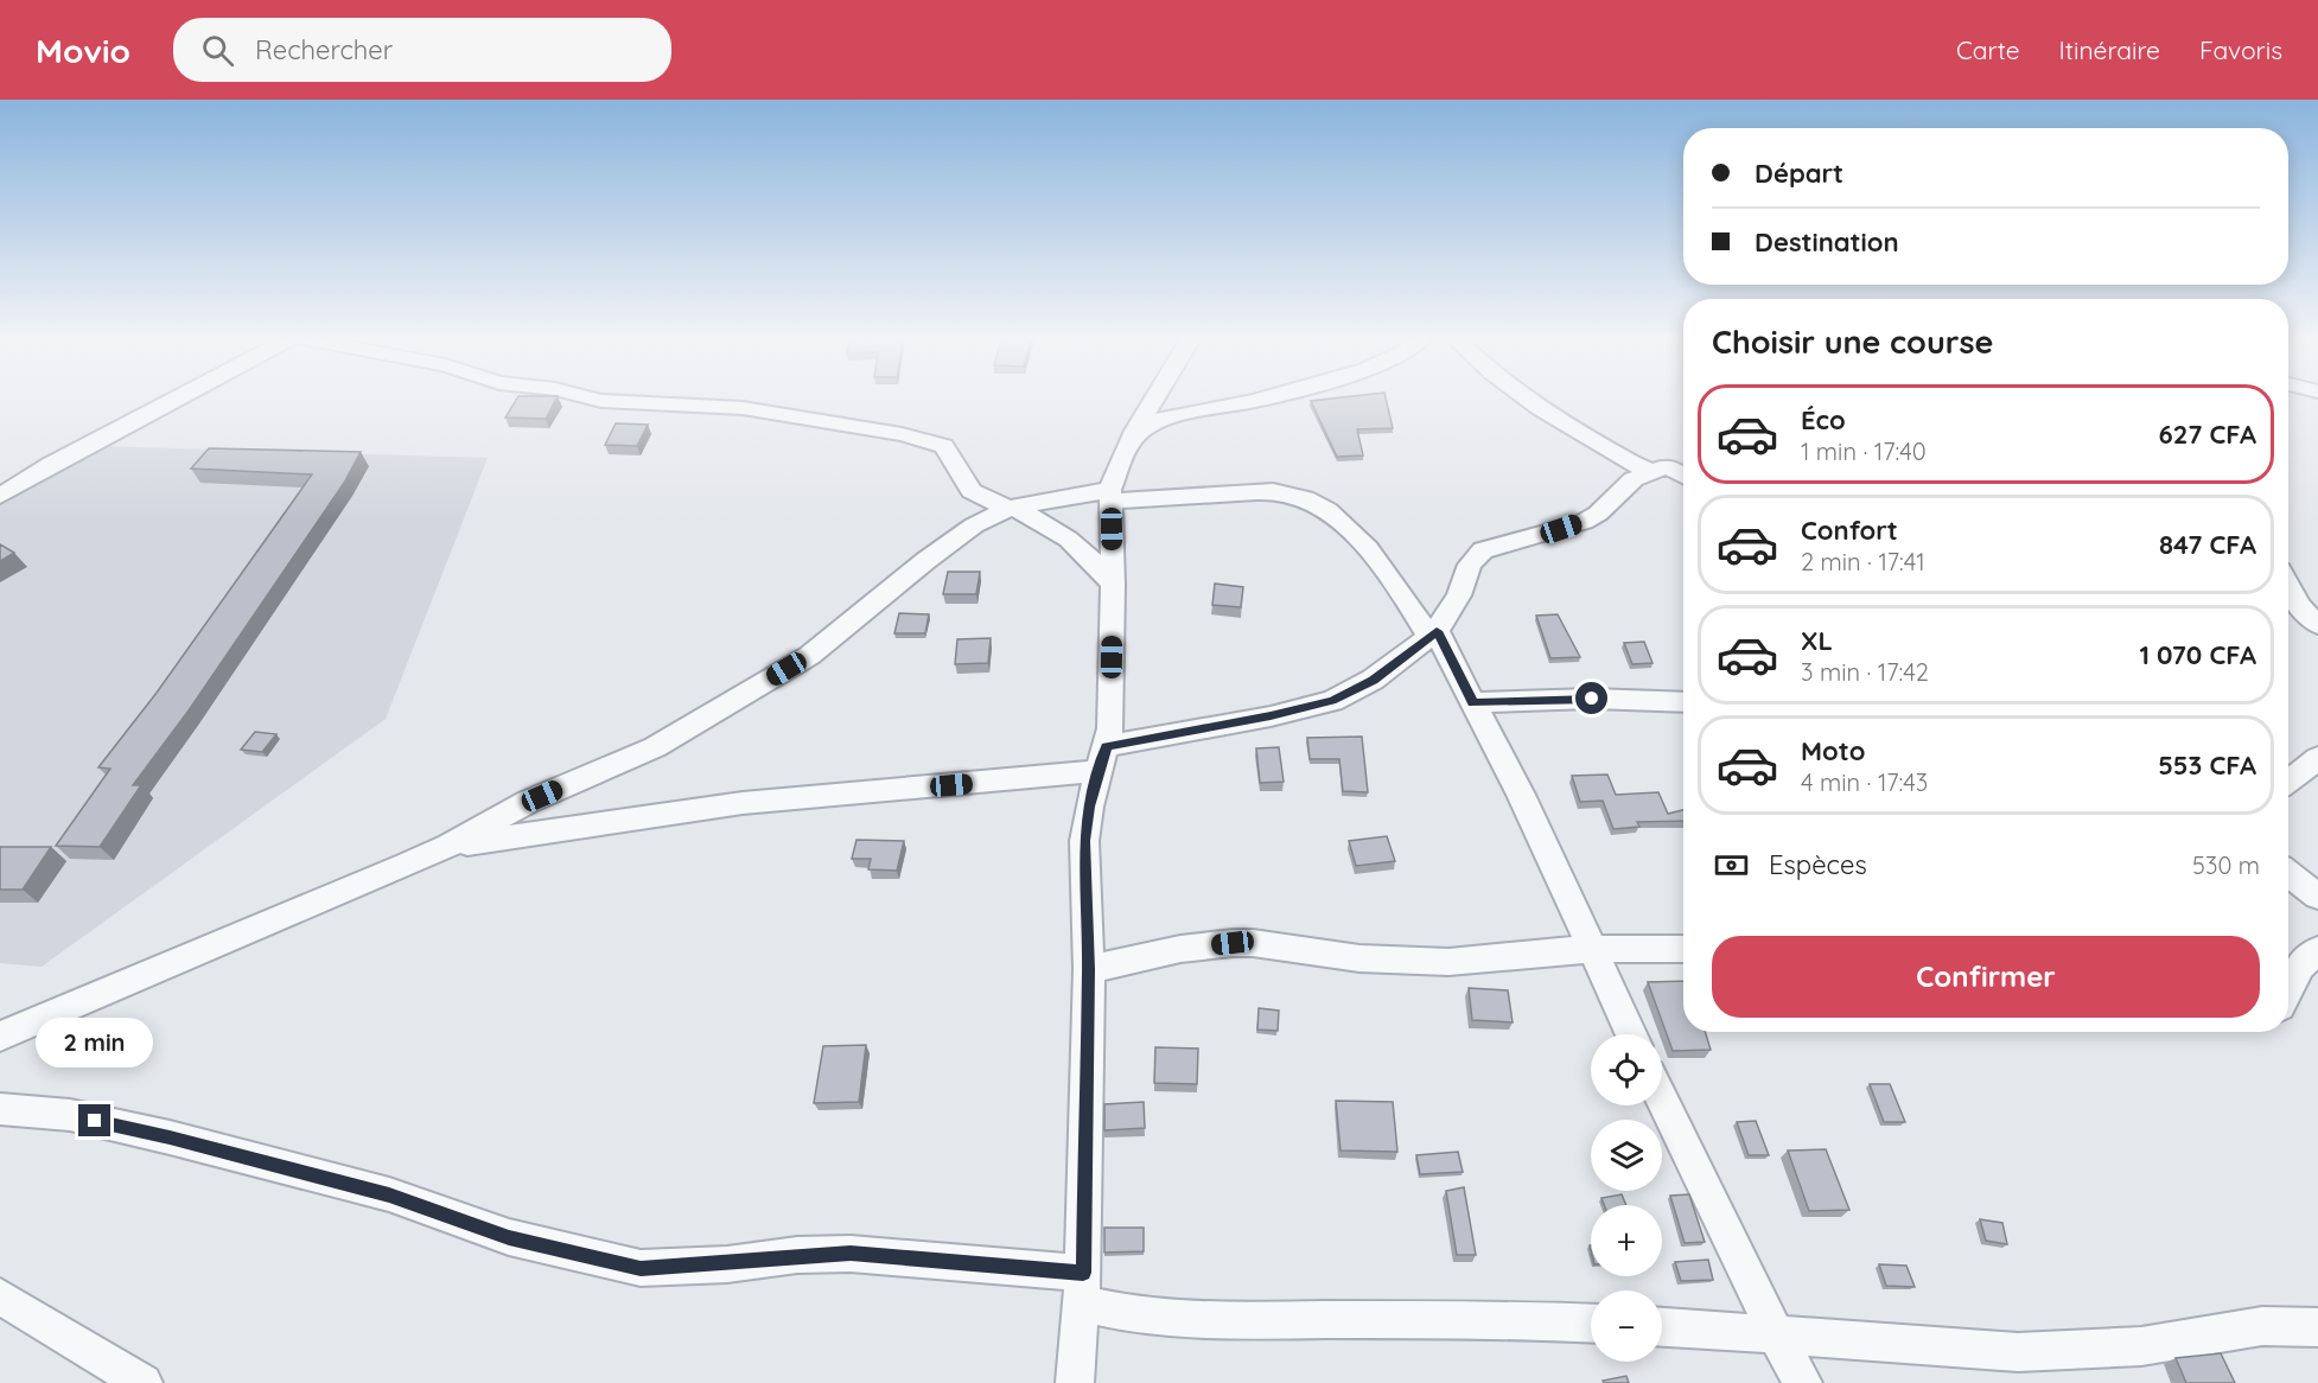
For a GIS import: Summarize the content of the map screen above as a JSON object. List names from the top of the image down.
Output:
{
  "page": {
    "header": "Movio",
    "search": "Rechercher",
    "nav": ["Carte", "Itinéraire", "Favoris"],
    "banner": ["Départ", "Destination"],
    "heading": "Choisir une course",
    "list": [
      {
        "name": "Éco",
        "note": "1 min · 17:40",
        "value": "627 CFA"
      },
      {
        "name": "Confort",
        "note": "2 min · 17:41",
        "value": "847 CFA"
      },
      {
        "name": "XL",
        "note": "3 min · 17:42",
        "value": "1 070 CFA"
      },
      {
        "name": "Moto",
        "note": "4 min · 17:43",
        "value": "553 CFA"
      }
    ],
    "pay": ["Espèces", "530 m"],
    "buttons": "Confirmer",
    "bubble": "2 min",
    "map_buttons": ["+", "−"]
  }
}
